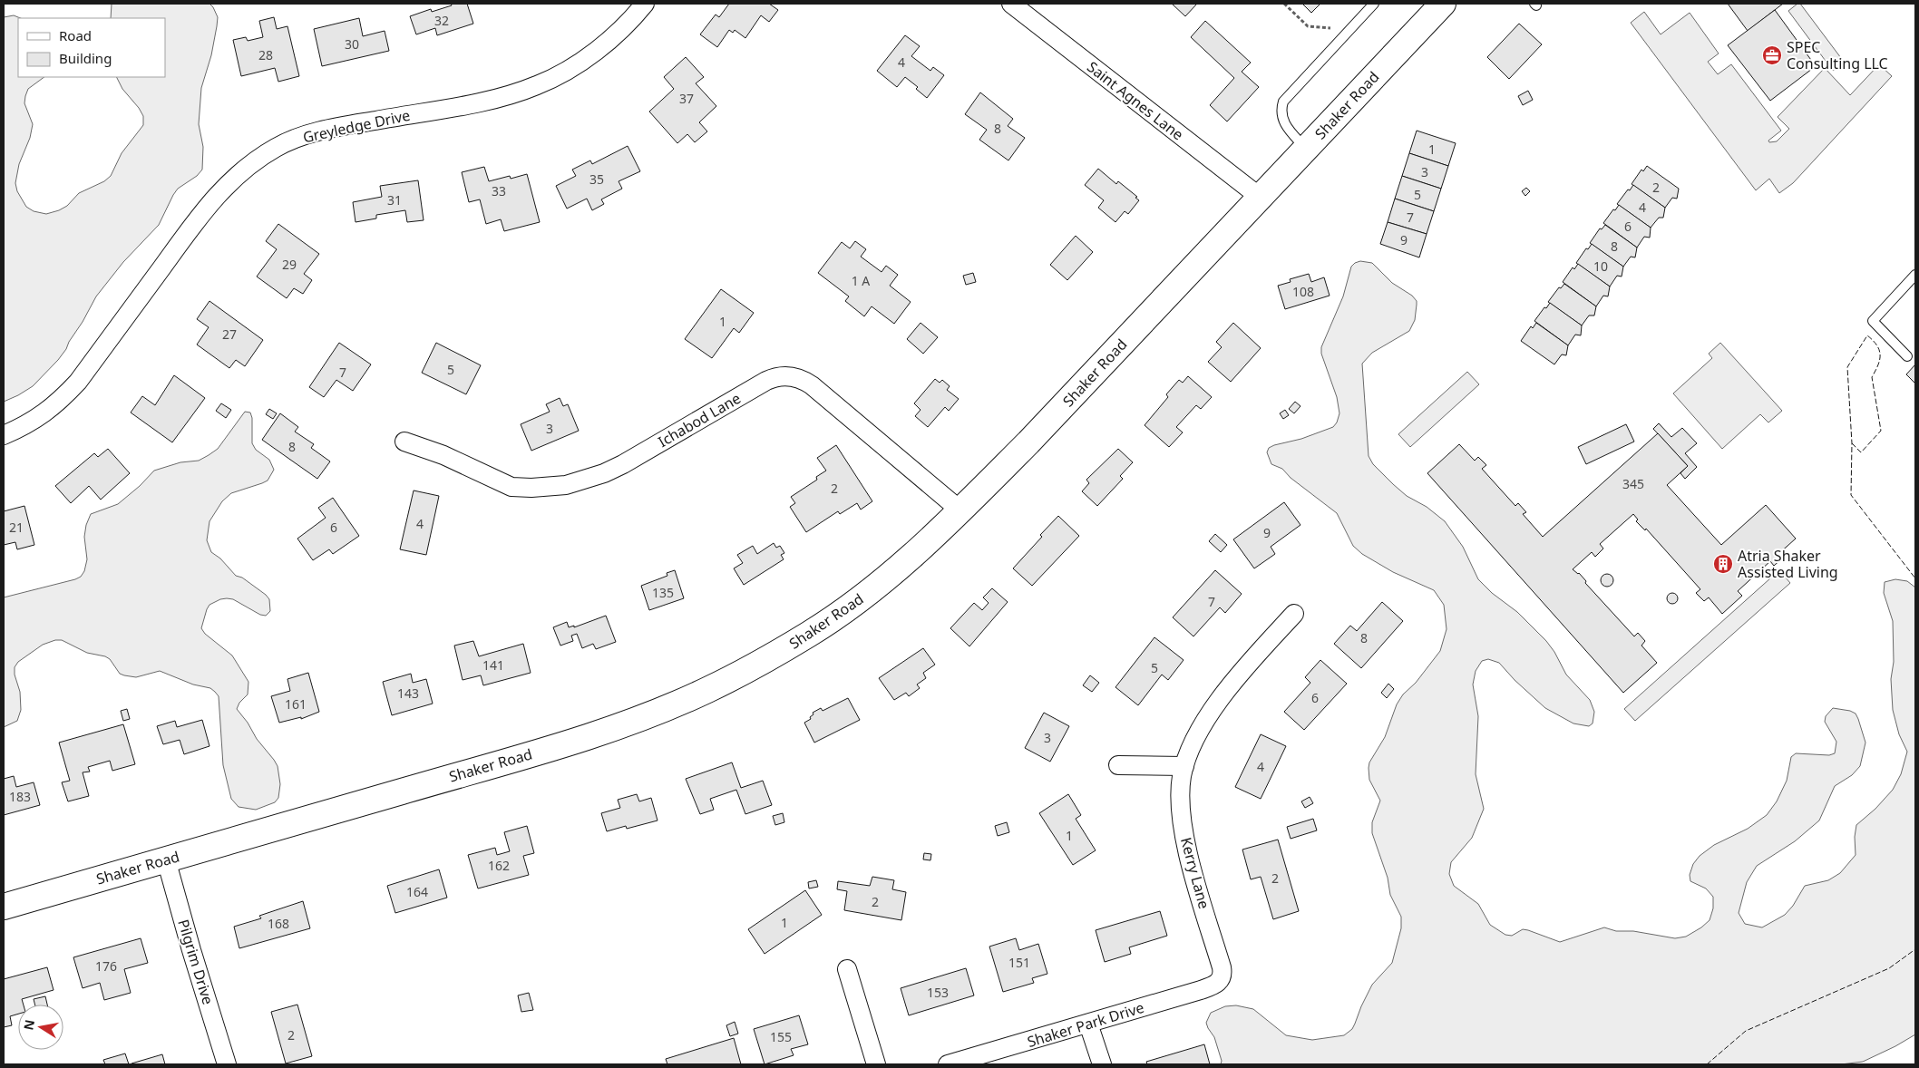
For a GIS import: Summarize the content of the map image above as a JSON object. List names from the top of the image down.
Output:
{
  "streets": {
    "main road": ["Shaker Road"],
    "street": [
      "Saint Agnes Lane",
      "Greyledge Drive",
      "Ichabod Lane",
      "Kerry Lane",
      "Pilgrim Drive",
      "Shaker Park Drive"
    ]
  },
  "crossings": [
    ["Saint Agnes Lane", "Shaker Road"],
    ["Shaker Road", "Ichabod Lane"],
    ["Shaker Road", "Pilgrim Drive"],
    ["Kerry Lane", "Shaker Park Drive"]
  ],
  "places": {
    "office": ["SPEC Consulting LLC"],
    "building": ["Atria Shaker Assisted Living"]
  },
  "house_numbers": [
    "32",
    "30",
    "28",
    "4",
    "37",
    "8",
    "1",
    "3",
    "35",
    "2",
    "33",
    "5",
    "31",
    "4",
    "7",
    "6",
    "9",
    "8",
    "29",
    "10",
    "1 A",
    "108",
    "1",
    "27",
    "5",
    "7",
    "3",
    "8",
    "345",
    "2",
    "4",
    "21",
    "6",
    "9",
    "135",
    "7",
    "8",
    "141",
    "5",
    "143",
    "6",
    "161",
    "3",
    "4",
    "183",
    "1",
    "162",
    "2",
    "164",
    "2",
    "1",
    "168",
    "151",
    "176",
    "153",
    "2",
    "155"
  ],
  "legend": ["Road", "Building"],
  "north": "left"
}
